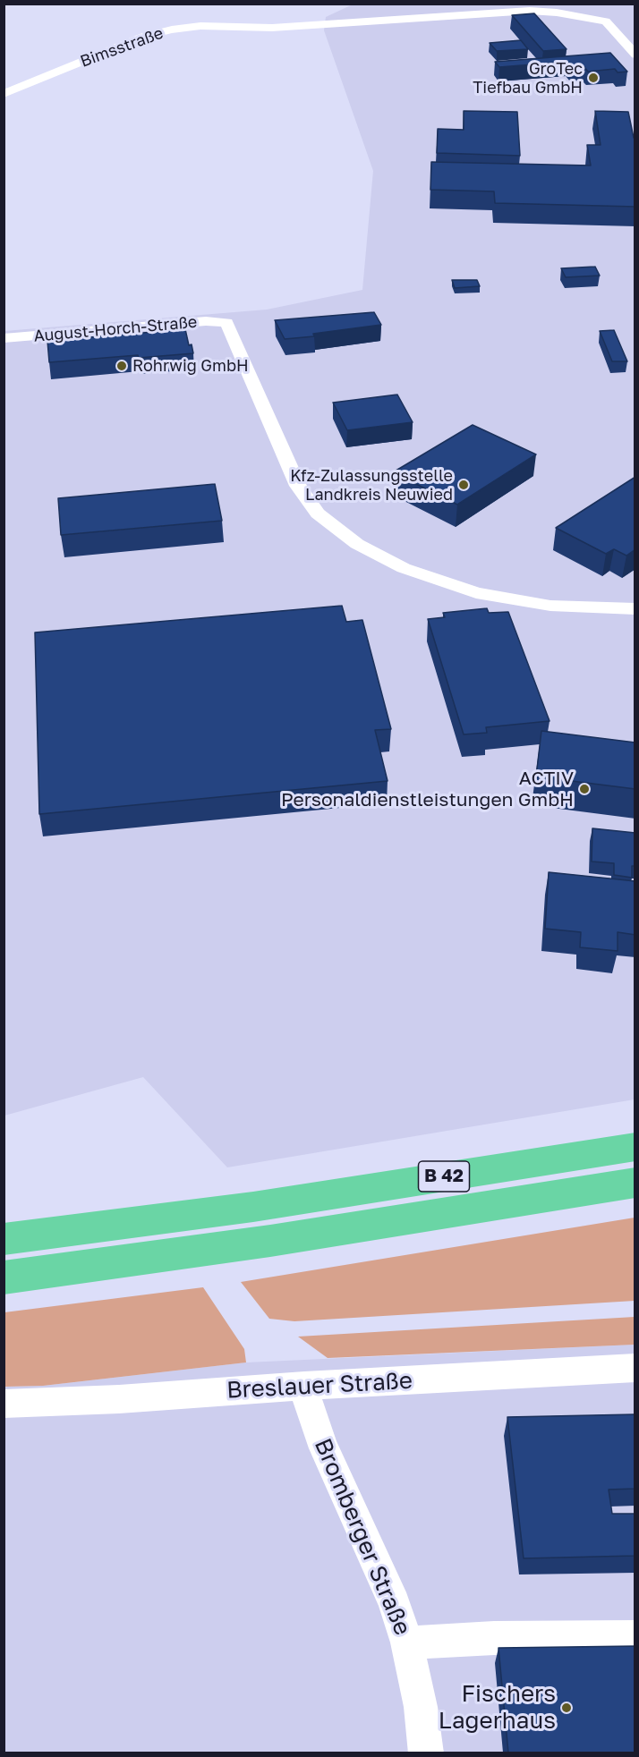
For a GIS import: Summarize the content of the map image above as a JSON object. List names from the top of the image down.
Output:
{
  "streets": {
    "highway": ["B 42"],
    "street": [
      "Bimsstraße",
      "August-Horch-Straße",
      "Breslauer Straße",
      "Bromberger Straße"
    ]
  },
  "crossings": [
    ["Breslauer Straße", "Bromberger Straße"]
  ],
  "places": [
    "GroTec Tiefbau GmbH",
    "Rohrwig GmbH",
    "Kfz-Zulassungsstelle Landkreis Neuwied",
    "ACTIV Personaldienstleistungen GmbH",
    "Fischers Lagerhaus"
  ]
}
